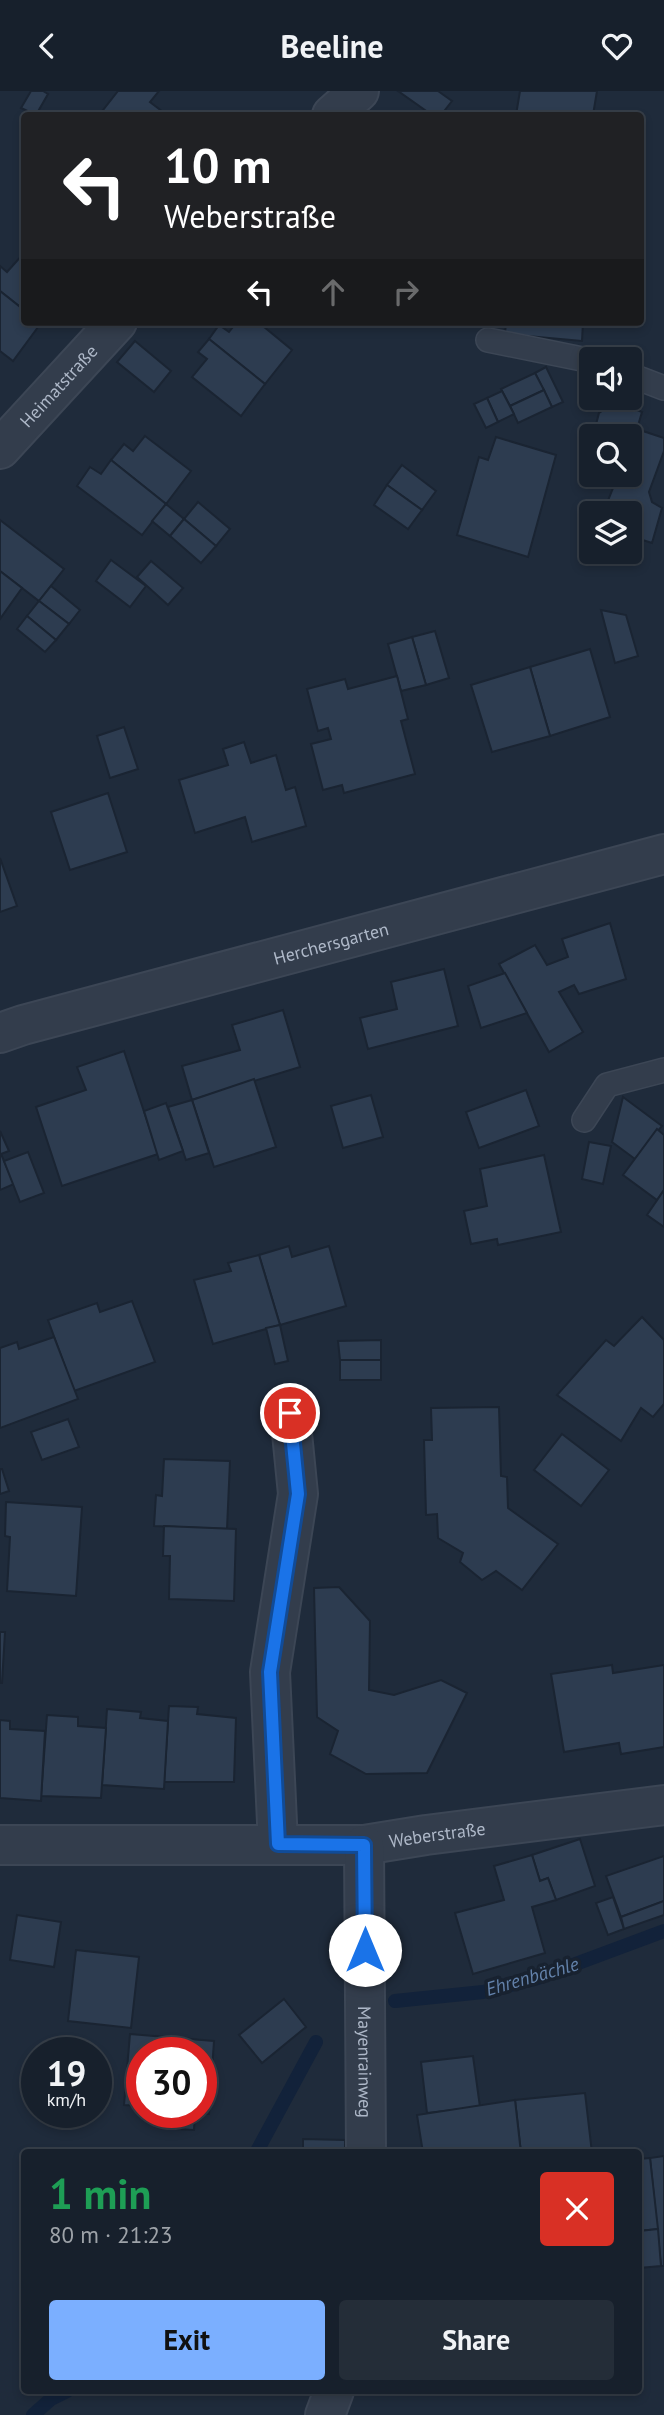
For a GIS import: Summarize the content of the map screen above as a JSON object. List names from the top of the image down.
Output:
{
  "streets": {
    "street": [
      "Heimatstraße",
      "Herchersgarten",
      "Weberstraße",
      "Mayenrainweg"
    ]
  },
  "crossings": [
    ["Weberstraße", "Mayenrainweg"]
  ],
  "water": ["Ehrenbächle"],
  "page": {
    "header": "Beeline",
    "turn": ["10 m", "Weberstraße"],
    "speed": "19 km/h",
    "limit": "30",
    "heading": ["1 min", "80 m · 21:23"],
    "buttons": ["Exit", "Share"]
  }
}
